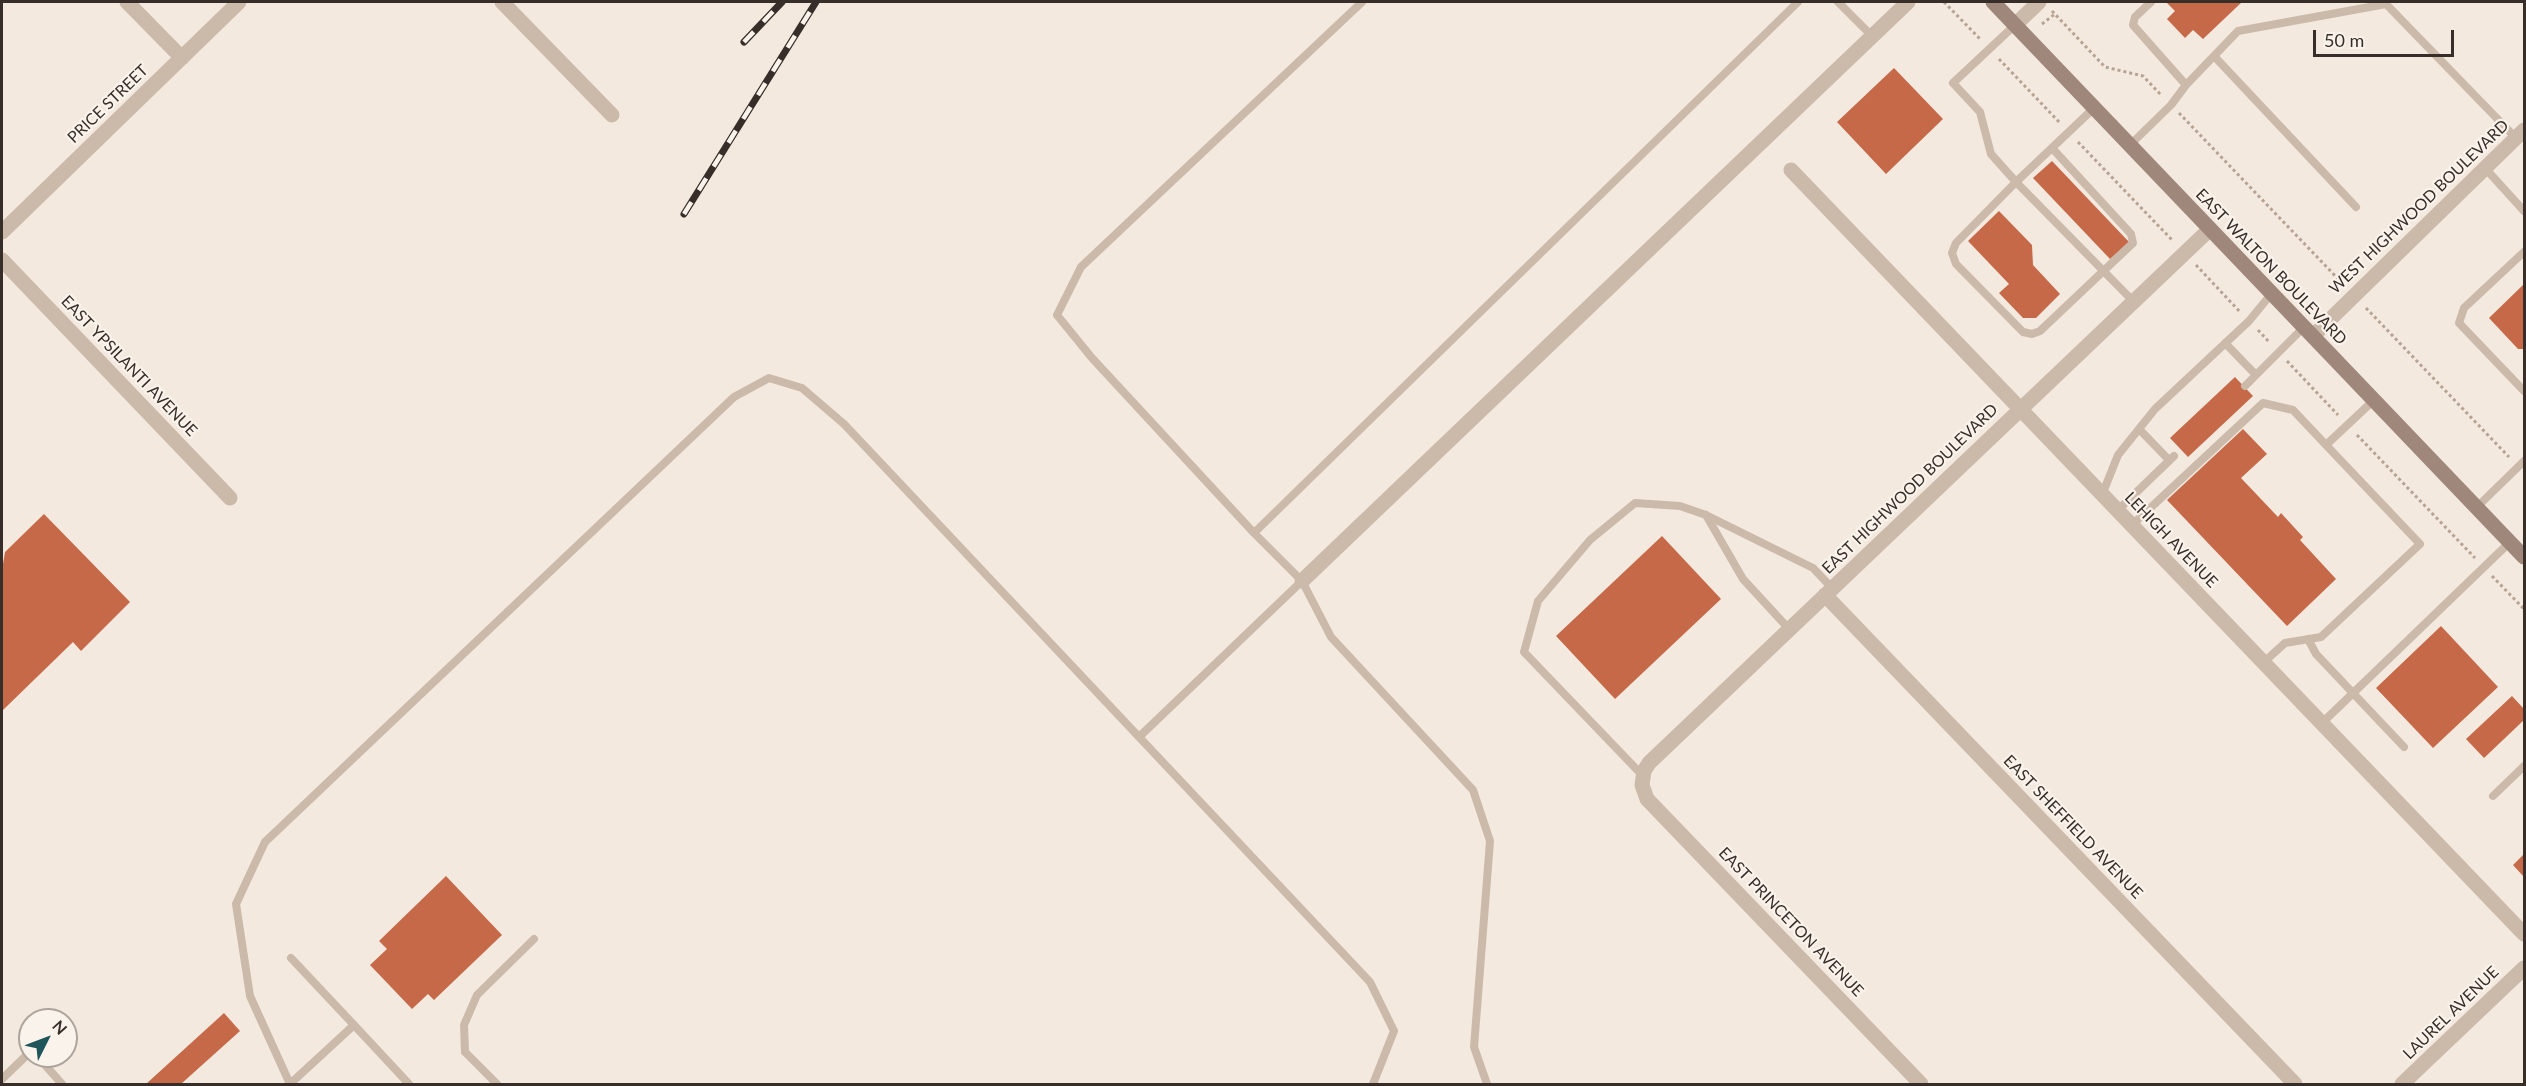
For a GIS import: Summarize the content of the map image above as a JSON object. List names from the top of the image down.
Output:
{
  "streets": {
    "main road": ["EAST WALTON BOULEVARD"],
    "street": [
      "PRICE STREET",
      "WEST HIGHWOOD BOULEVARD",
      "EAST YPSILANTI AVENUE",
      "EAST HIGHWOOD BOULEVARD",
      "LEHIGH AVENUE",
      "EAST SHEFFIELD AVENUE",
      "EAST PRINCETON AVENUE",
      "LAUREL AVENUE"
    ]
  },
  "crossings": [
    ["WEST HIGHWOOD BOULEVARD", "EAST WALTON BOULEVARD"],
    ["EAST WALTON BOULEVARD", "EAST HIGHWOOD BOULEVARD"],
    ["EAST HIGHWOOD BOULEVARD", "LEHIGH AVENUE"],
    ["EAST HIGHWOOD BOULEVARD", "EAST SHEFFIELD AVENUE"],
    ["EAST HIGHWOOD BOULEVARD", "EAST PRINCETON AVENUE"]
  ],
  "scale_bar": "50 m",
  "north": "top right"
}
